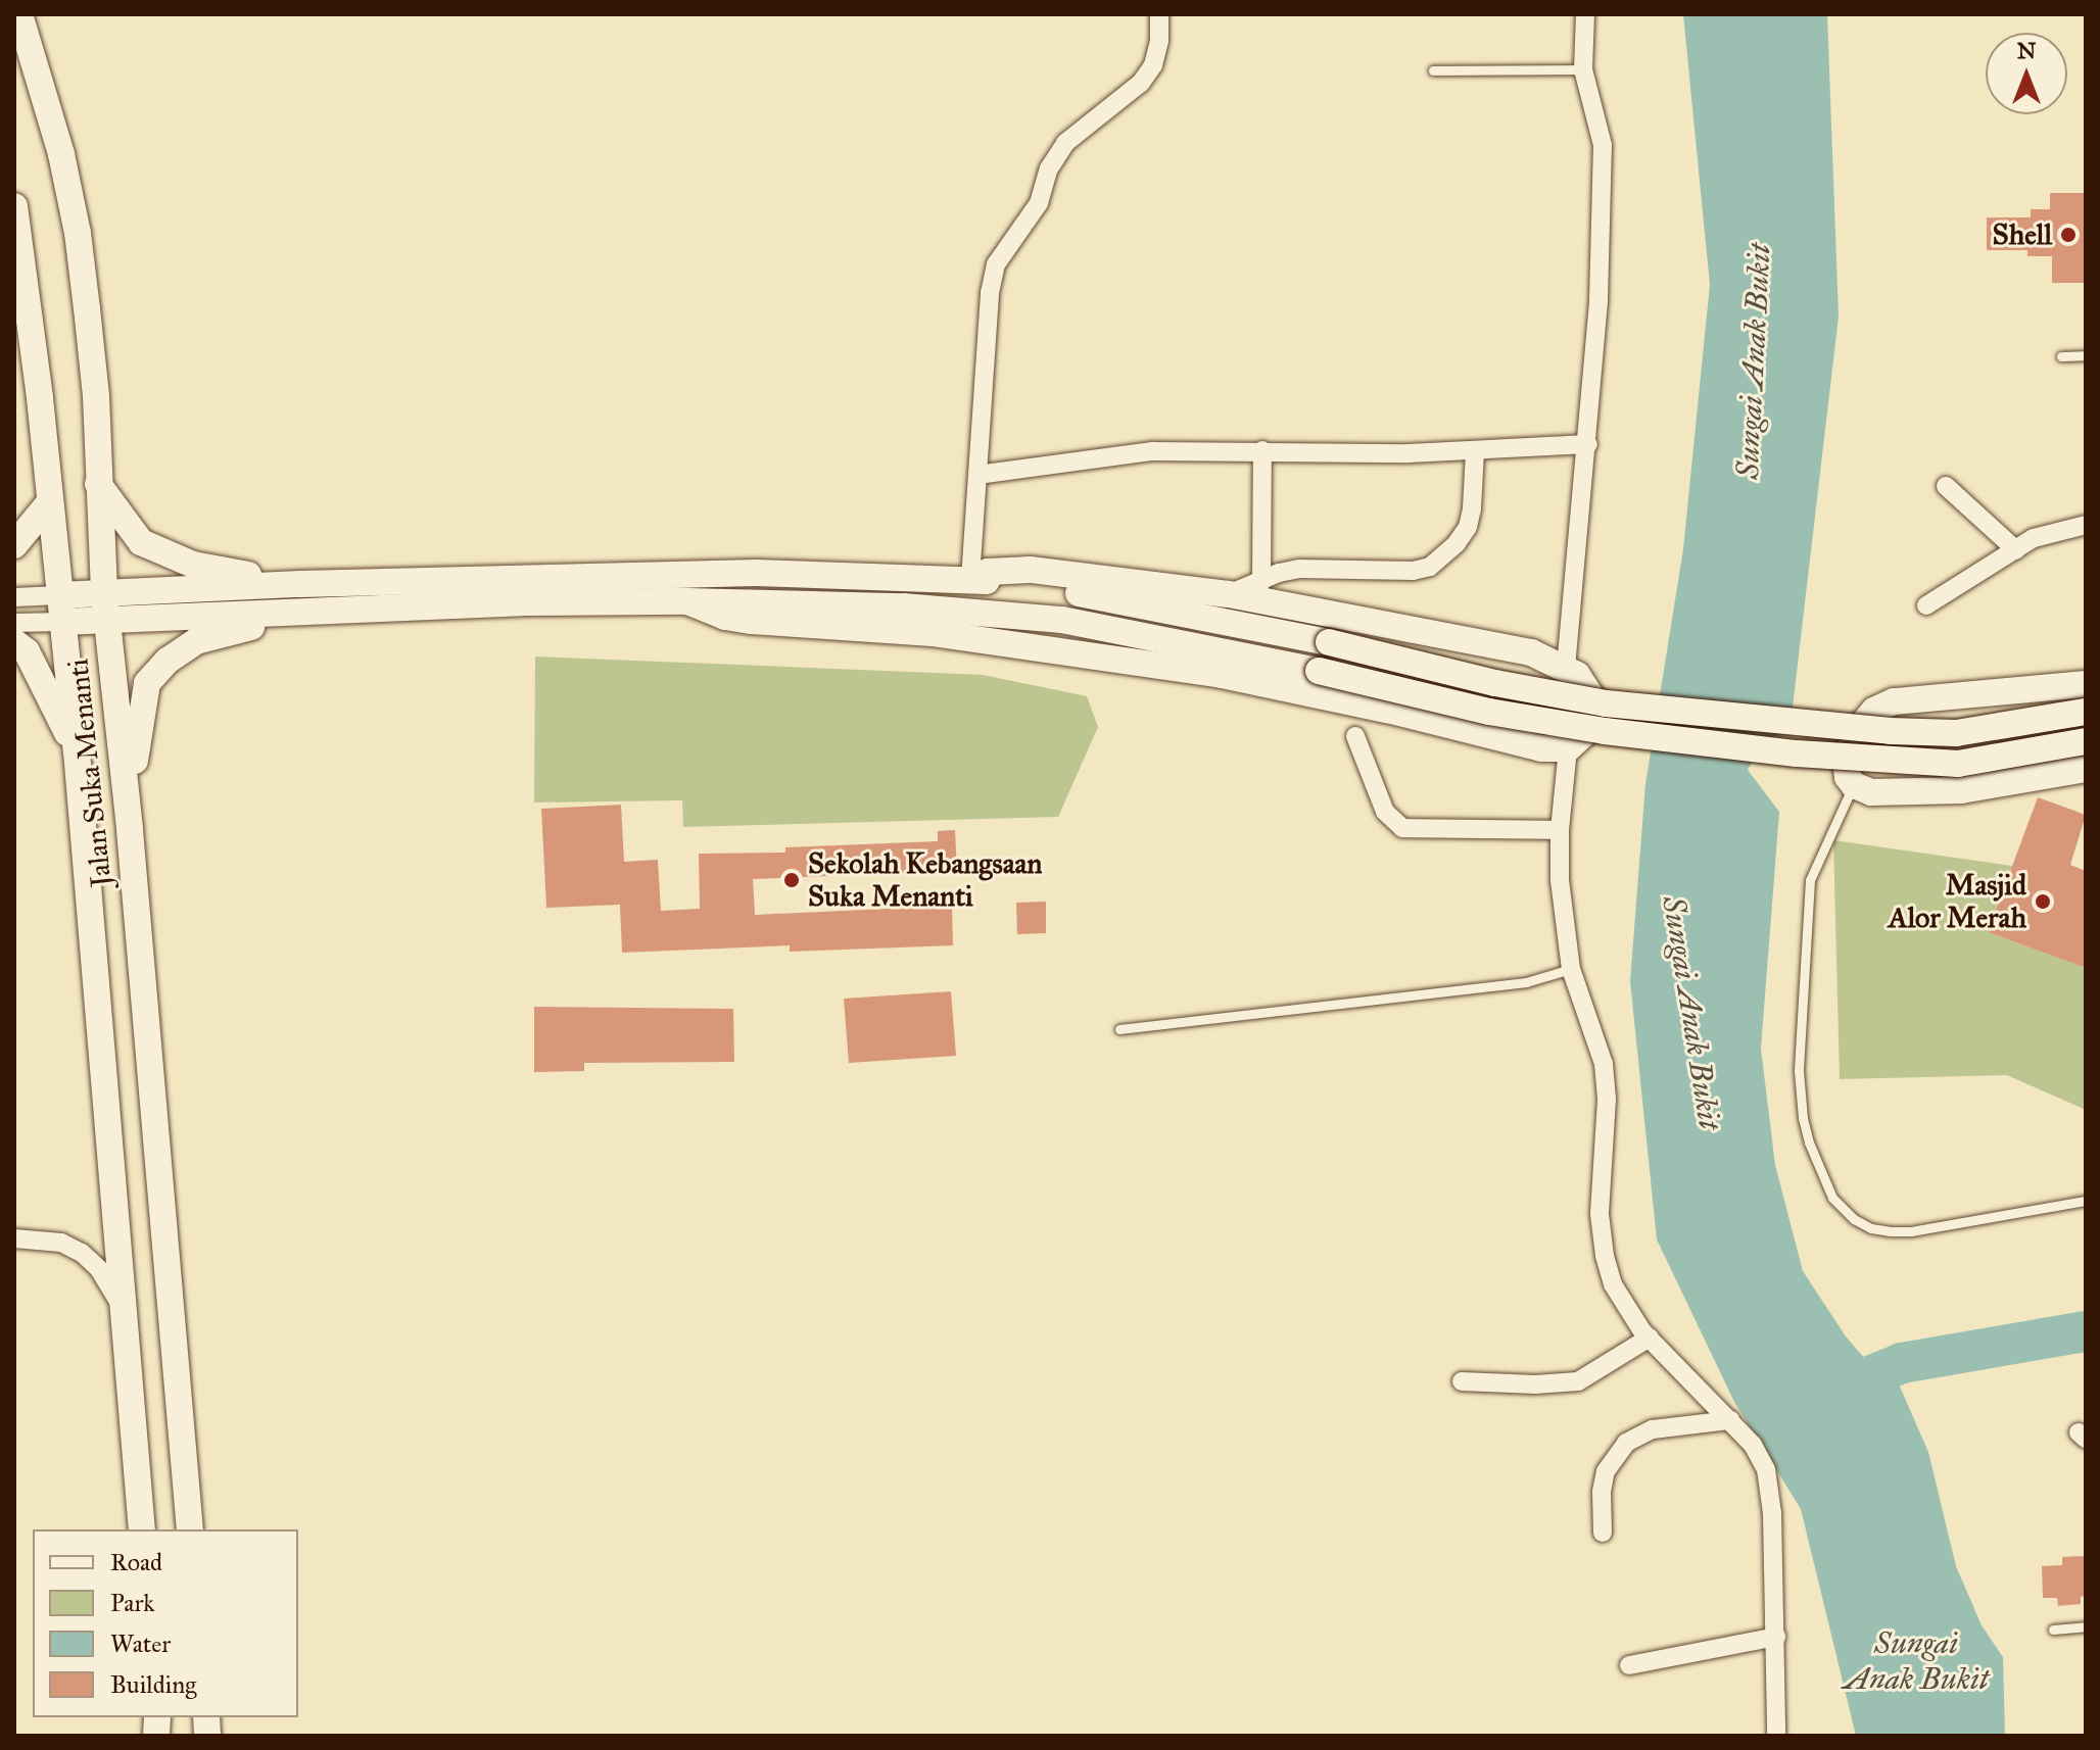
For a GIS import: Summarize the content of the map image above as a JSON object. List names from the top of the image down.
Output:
{
  "streets": {
    "street": ["Jalan Suka Menanti"]
  },
  "water": ["Sungai Anak Bukit"],
  "places": ["Shell", "Sekolah Kebangsaan Suka Menanti", "Masjid Alor Merah"],
  "legend": [
    "Road",
    "Park",
    "Water",
    "Building"
  ],
  "north": "top"
}
